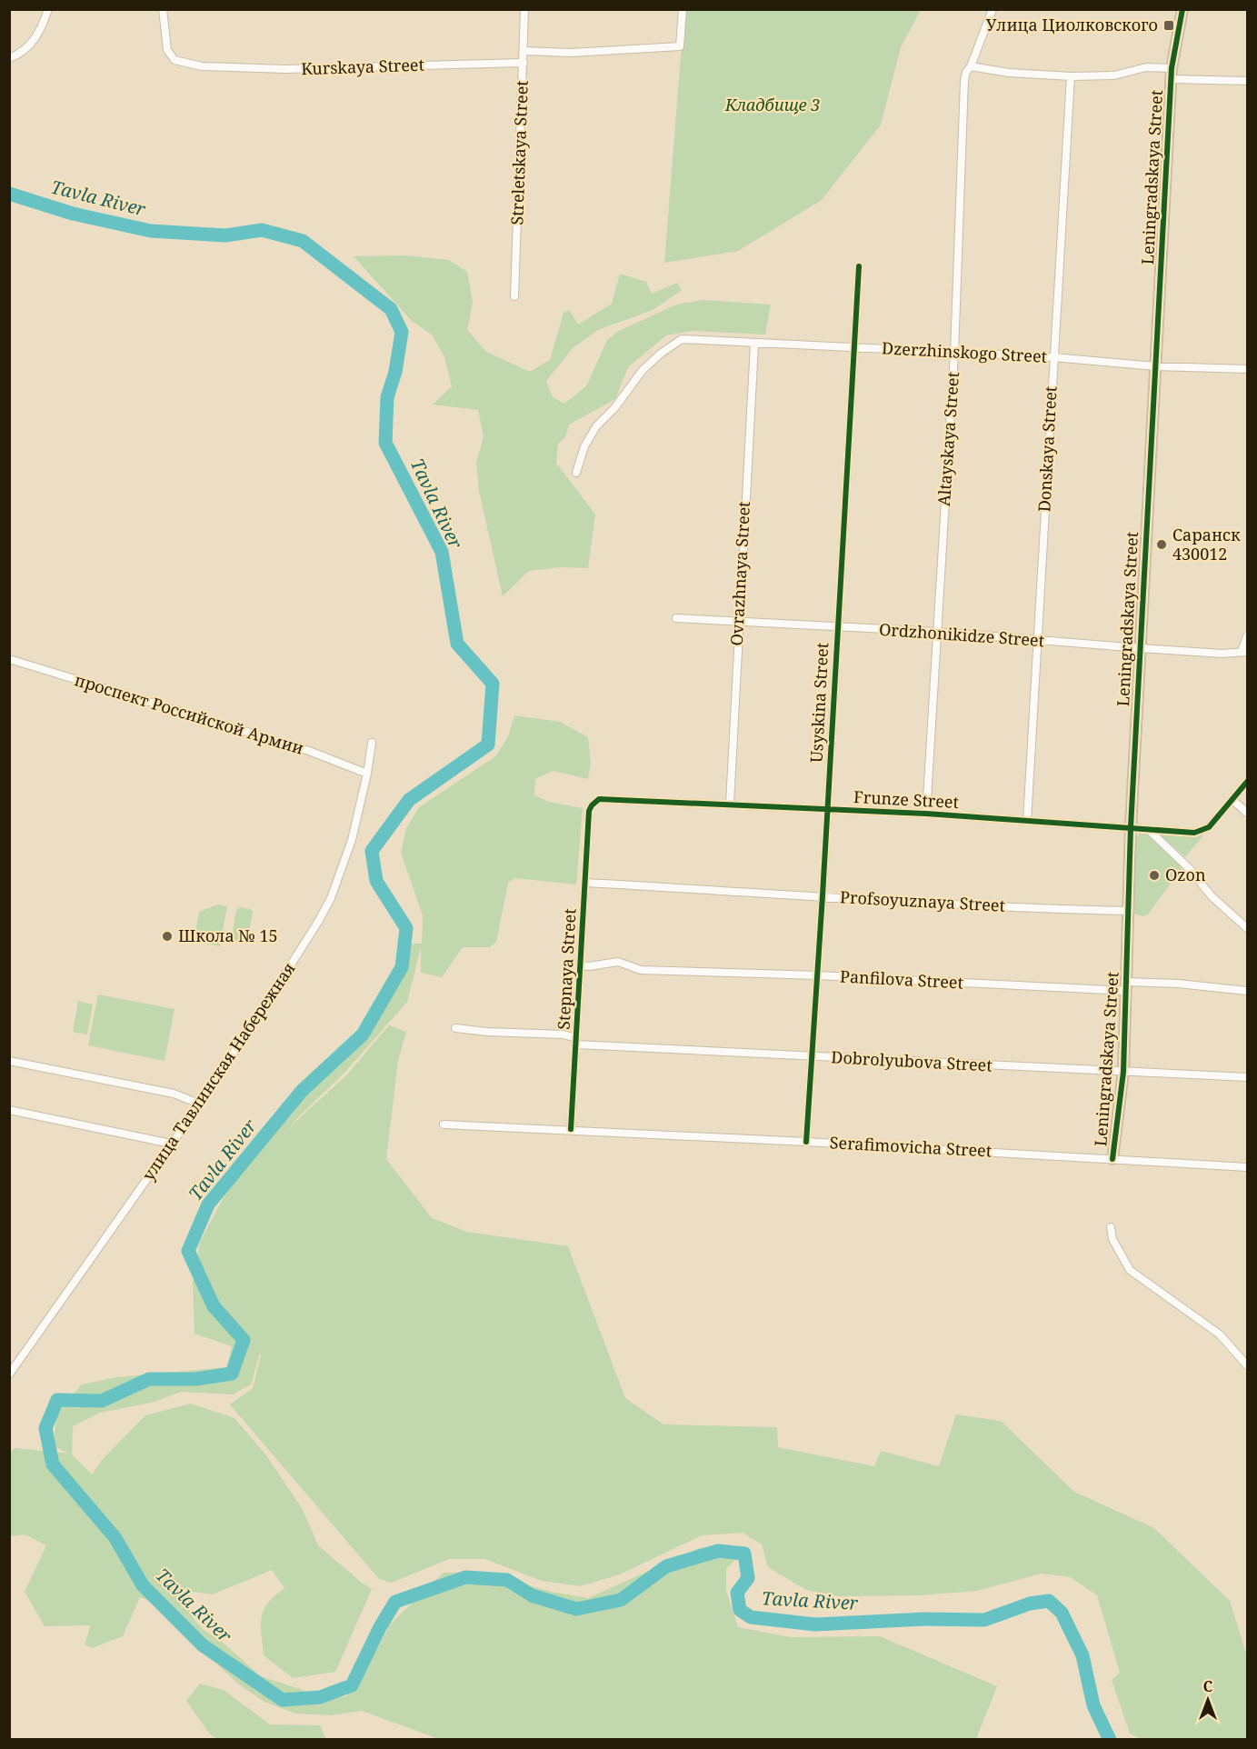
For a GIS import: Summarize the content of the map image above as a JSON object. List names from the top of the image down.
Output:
{
  "streets": {
    "street": [
      "Kurskaya Street",
      "Streletskaya Street",
      "Leningradskaya Street",
      "Dzerzhinskogo Street",
      "Altayskaya Street",
      "Donskaya Street",
      "Ovrazhnaya Street",
      "Ordzhonikidze Street",
      "Usyskina Street",
      "проспект Российской Армии",
      "Frunze Street",
      "Profsoyuznaya Street",
      "Stepnaya Street",
      "Panfilova Street",
      "Dobrolyubova Street",
      "улица Тавлинская Набережная",
      "Serafimovicha Street"
    ]
  },
  "crossings": [
    ["Kurskaya Street", "Streletskaya Street"],
    ["Leningradskaya Street", "Dzerzhinskogo Street"],
    ["Leningradskaya Street", "Ordzhonikidze Street"],
    ["Leningradskaya Street", "Frunze Street"],
    ["Leningradskaya Street", "Profsoyuznaya Street"],
    ["Leningradskaya Street", "Panfilova Street"],
    ["Leningradskaya Street", "Dobrolyubova Street"],
    ["Leningradskaya Street", "Serafimovicha Street"],
    ["Dzerzhinskogo Street", "Altayskaya Street"],
    ["Dzerzhinskogo Street", "Donskaya Street"],
    ["Dzerzhinskogo Street", "Ovrazhnaya Street"],
    ["Dzerzhinskogo Street", "Usyskina Street"],
    ["Altayskaya Street", "Ordzhonikidze Street"],
    ["Altayskaya Street", "Frunze Street"],
    ["Donskaya Street", "Ordzhonikidze Street"],
    ["Donskaya Street", "Frunze Street"],
    ["Ovrazhnaya Street", "Ordzhonikidze Street"],
    ["Ovrazhnaya Street", "Frunze Street"],
    ["Ordzhonikidze Street", "Usyskina Street"],
    ["Usyskina Street", "Frunze Street"],
    ["Usyskina Street", "Profsoyuznaya Street"],
    ["Usyskina Street", "Panfilova Street"],
    ["Usyskina Street", "Dobrolyubova Street"],
    ["Usyskina Street", "Serafimovicha Street"],
    ["проспект Российской Армии", "улица Тавлинская Набережная"],
    ["Frunze Street", "Stepnaya Street"],
    ["Profsoyuznaya Street", "Stepnaya Street"],
    ["Stepnaya Street", "Panfilova Street"],
    ["Stepnaya Street", "Dobrolyubova Street"],
    ["Stepnaya Street", "Serafimovicha Street"]
  ],
  "water": ["Tavla River"],
  "parks": ["Кладбище 3"],
  "places": {
    "transit": ["Улица Циолковского"],
    "other": ["Саранск 430012", "Ozon", "Школа № 15"]
  },
  "north": "top"
}
